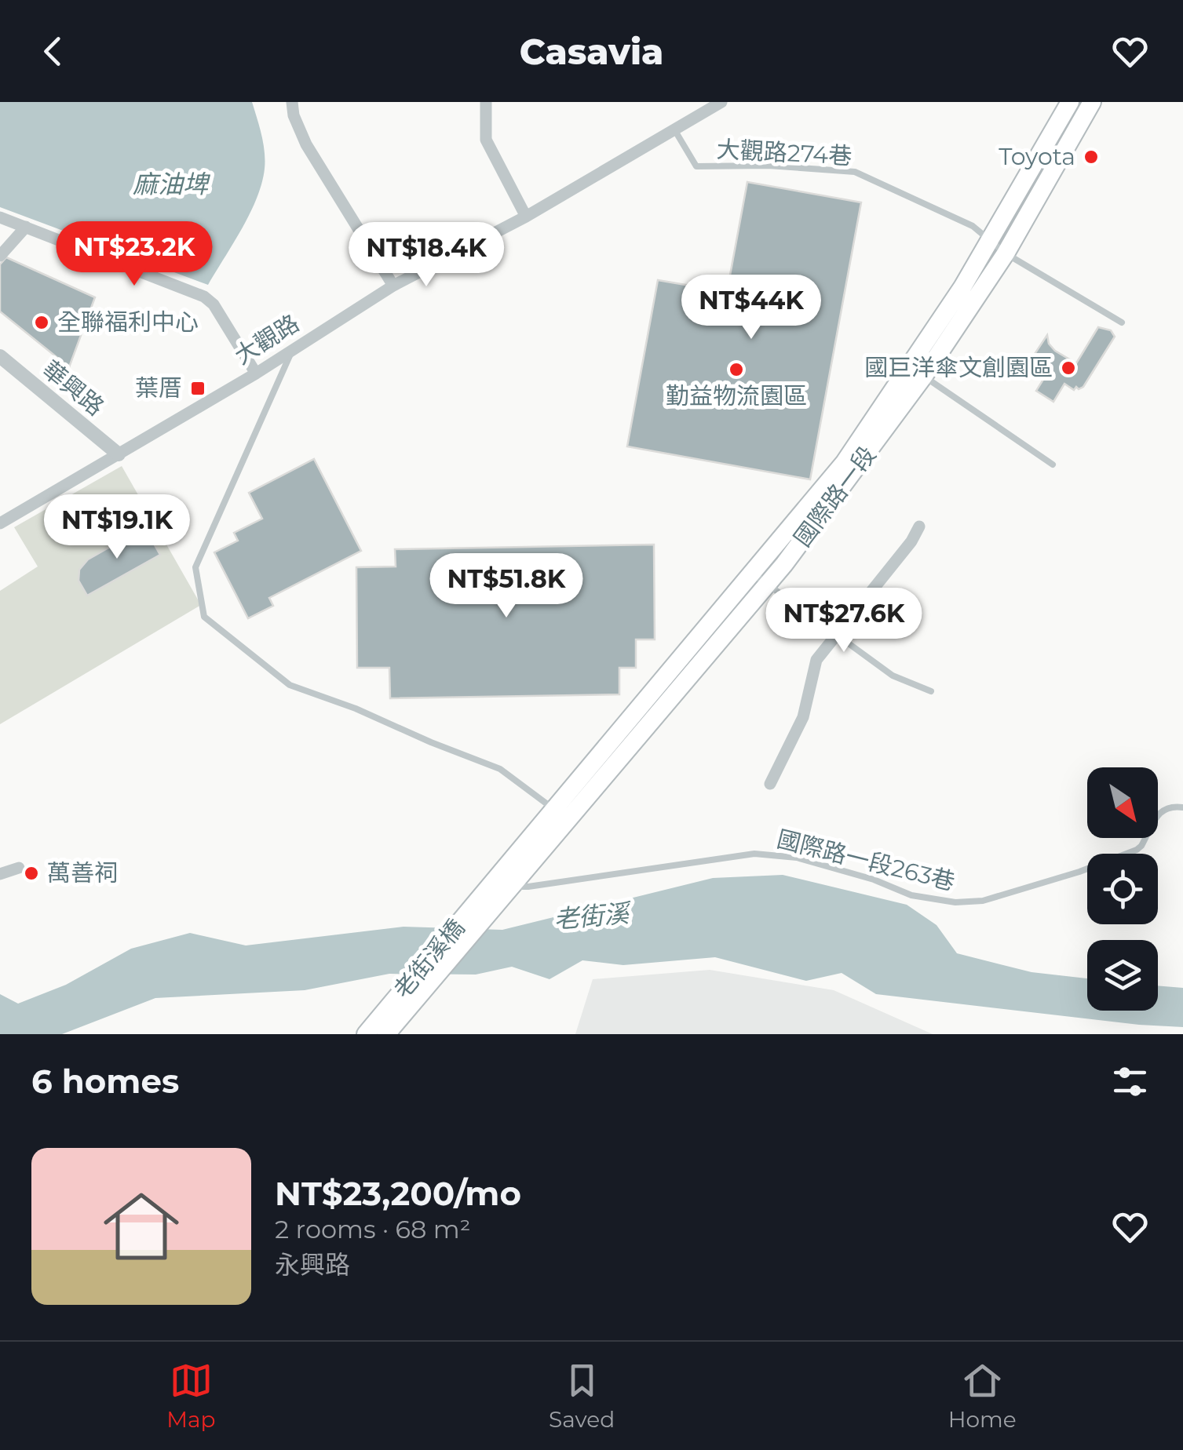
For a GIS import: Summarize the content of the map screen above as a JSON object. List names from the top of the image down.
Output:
{
  "streets": {
    "main road": ["國際路一段", "老街溪橋"],
    "street": ["大觀路", "華興路"],
    "lane": ["大觀路274巷", "國際路一段263巷"]
  },
  "crossings": [
    ["大觀路274巷", "大觀路"],
    ["大觀路274巷", "國際路一段"],
    ["大觀路", "華興路"],
    ["國際路一段", "國際路一段263巷"],
    ["國際路一段", "老街溪橋"],
    ["國際路一段263巷", "老街溪橋"]
  ],
  "water": ["麻油埤", "老街溪"],
  "places": {
    "other": [
      "Toyota",
      "全聯福利中心",
      "國巨洋傘文創園區",
      "勤益物流園區",
      "萬善祠"
    ],
    "transit": ["葉厝"]
  },
  "north": "bottom right",
  "page": {
    "header": "Casavia",
    "price": [
      "NT$23.2K",
      "NT$18.4K",
      "NT$44K",
      "NT$19.1K",
      "NT$51.8K",
      "NT$27.6K"
    ],
    "heading": "6 homes",
    "list": [
      {
        "name": "NT$23,200/mo",
        "note": "2 rooms · 68 m² · 永興路"
      }
    ],
    "tabs": ["Map", "Saved", "Home"]
  }
}
